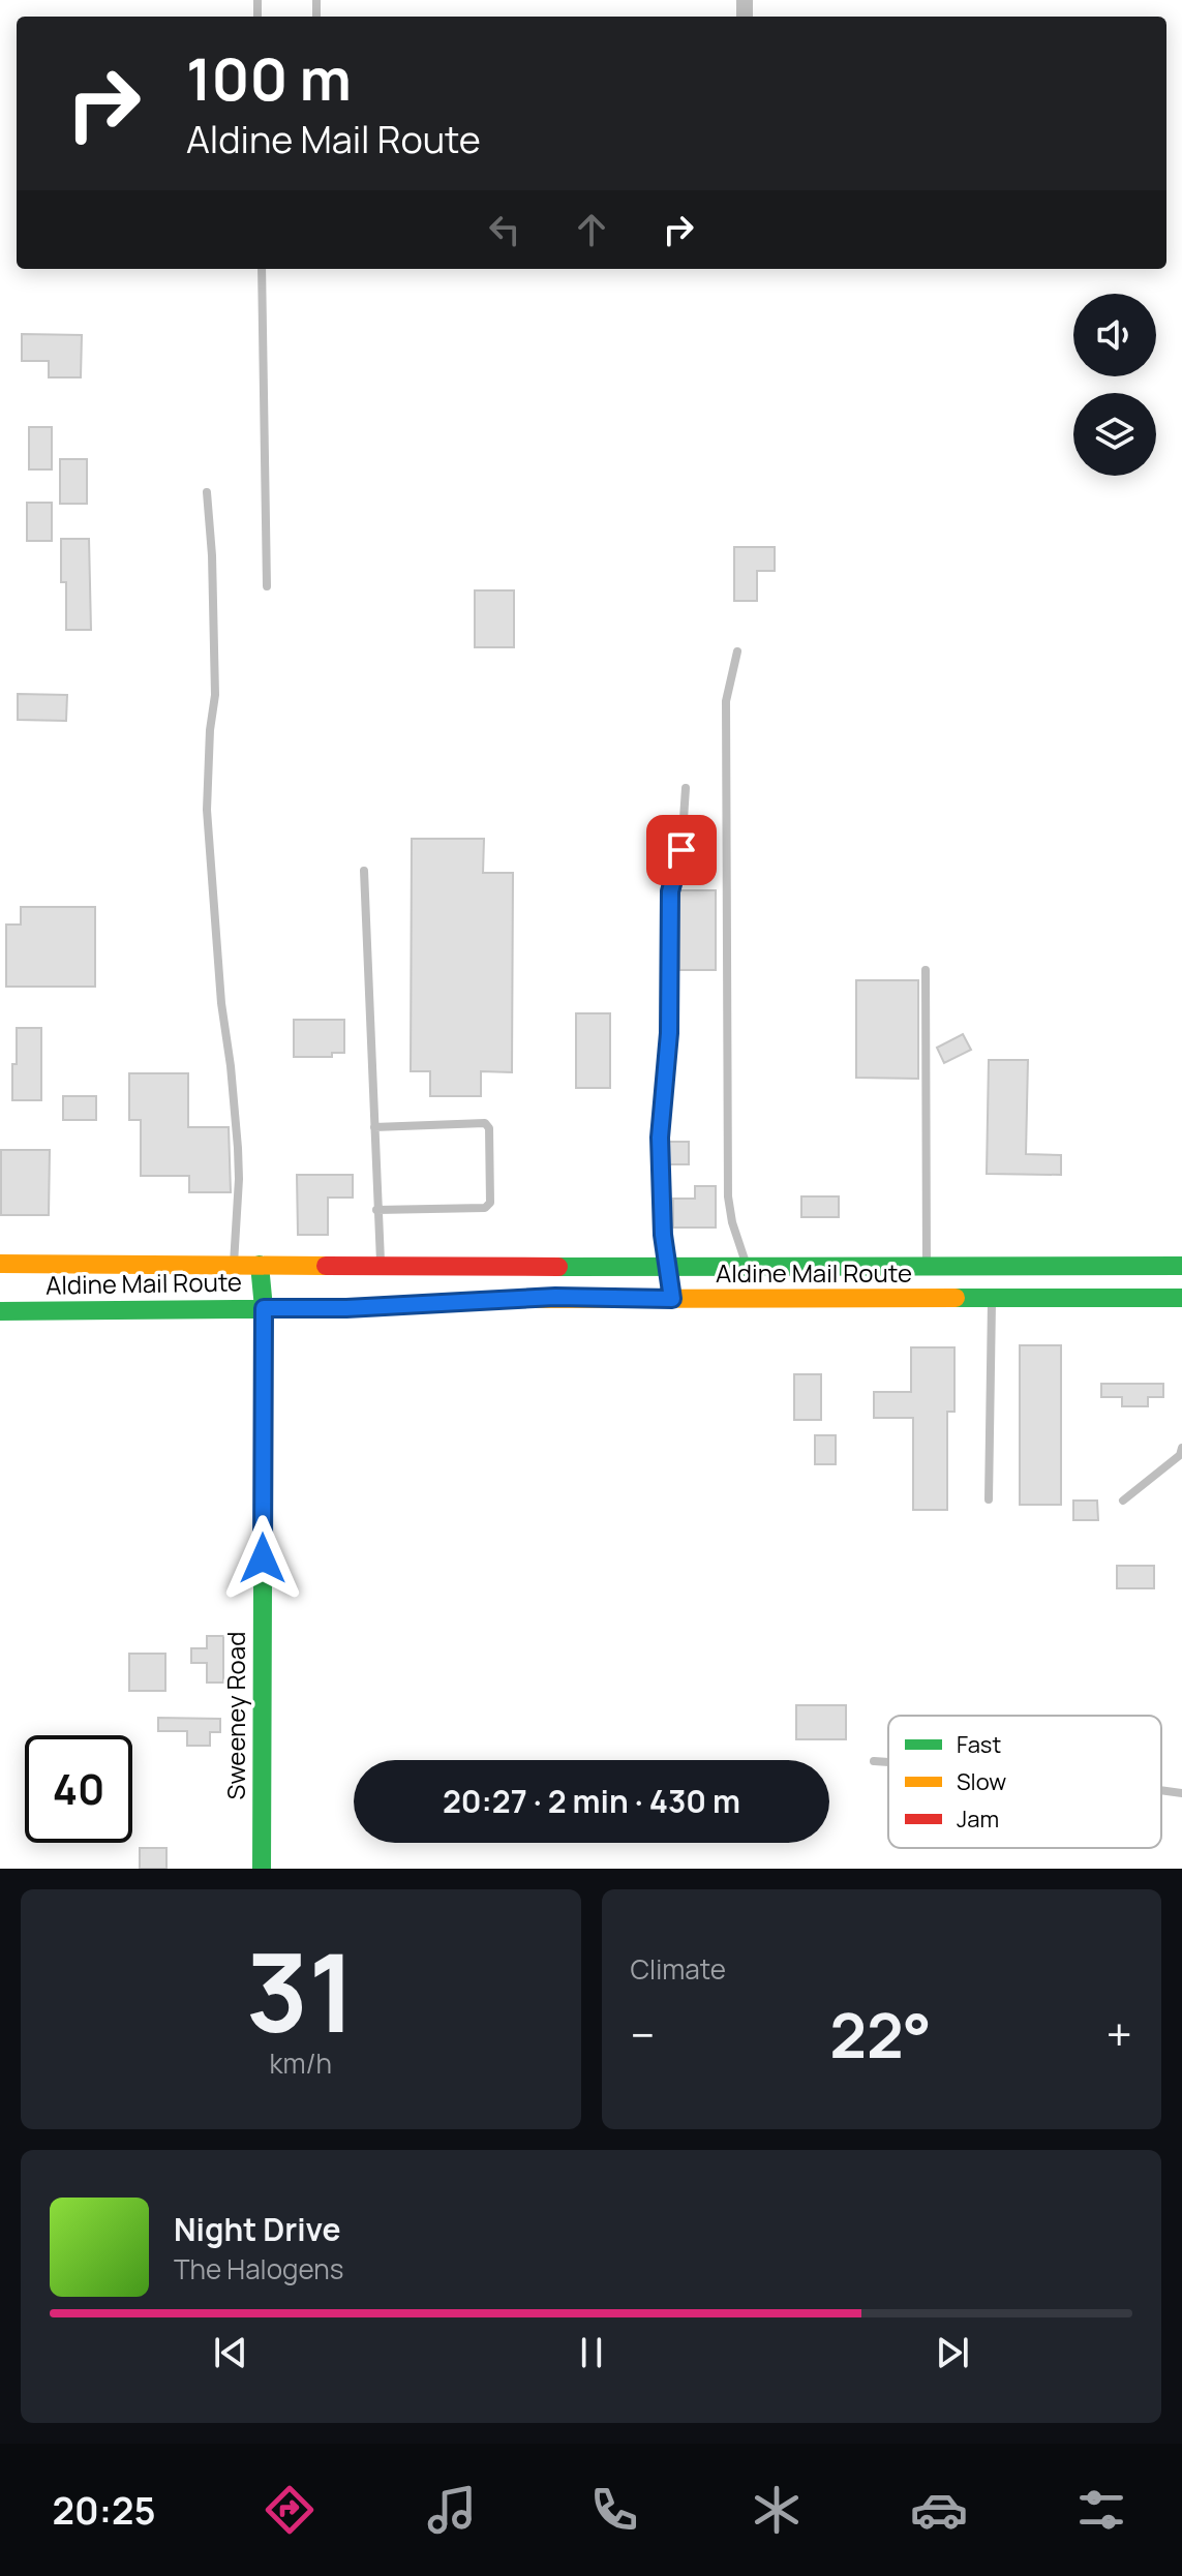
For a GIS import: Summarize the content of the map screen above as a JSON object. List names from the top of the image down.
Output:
{
  "streets": {
    "main road": ["Aldine Mail Route", "Sweeney Road"]
  },
  "crossings": [
    ["Aldine Mail Route", "Sweeney Road"]
  ],
  "legend": ["Fast", "Slow", "Jam"],
  "page": {
    "turn": ["100 m", "Aldine Mail Route"],
    "limit": "40",
    "trip": "20:27 · 2 min · 430 m",
    "tile": [
      ["31", "km/h"],
      "Climate"
    ],
    "heat": ["−", "22°", "+"],
    "song": ["Night Drive", "The Halogens"],
    "tabs": "20:25"
  }
}
